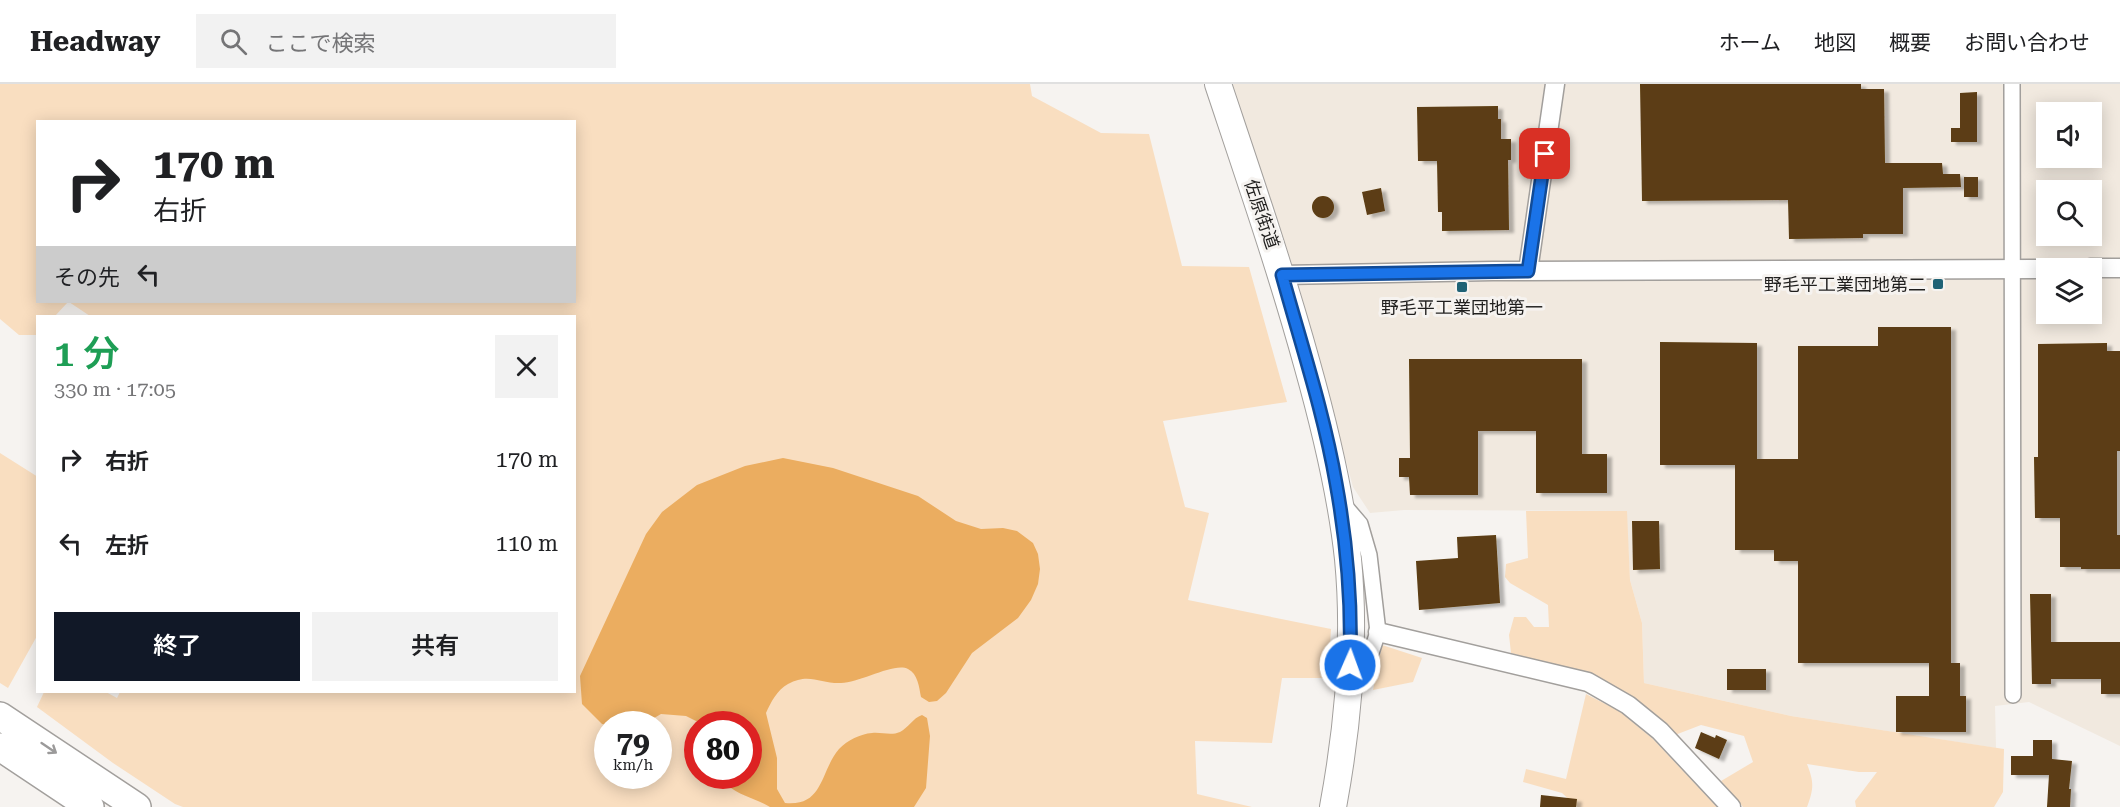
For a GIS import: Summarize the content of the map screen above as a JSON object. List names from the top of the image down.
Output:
{
  "streets": {
    "highway": ["佐原街道"]
  },
  "places": {
    "transit": ["野毛平工業団地第二", "野毛平工業団地第一"]
  },
  "page": {
    "header": "Headway",
    "search": "ここで検索",
    "nav": [
      "ホーム",
      "地図",
      "概要",
      "お問い合わせ"
    ],
    "turn": ["170 m", "右折"],
    "then": "その先",
    "heading": ["1 分", "330 m · 17:05"],
    "list": [
      {
        "name": "右折",
        "value": "170 m"
      },
      {
        "name": "左折",
        "value": "110 m"
      }
    ],
    "buttons": ["終了", "共有"],
    "speed": "79 km/h",
    "limit": "80"
  }
}
